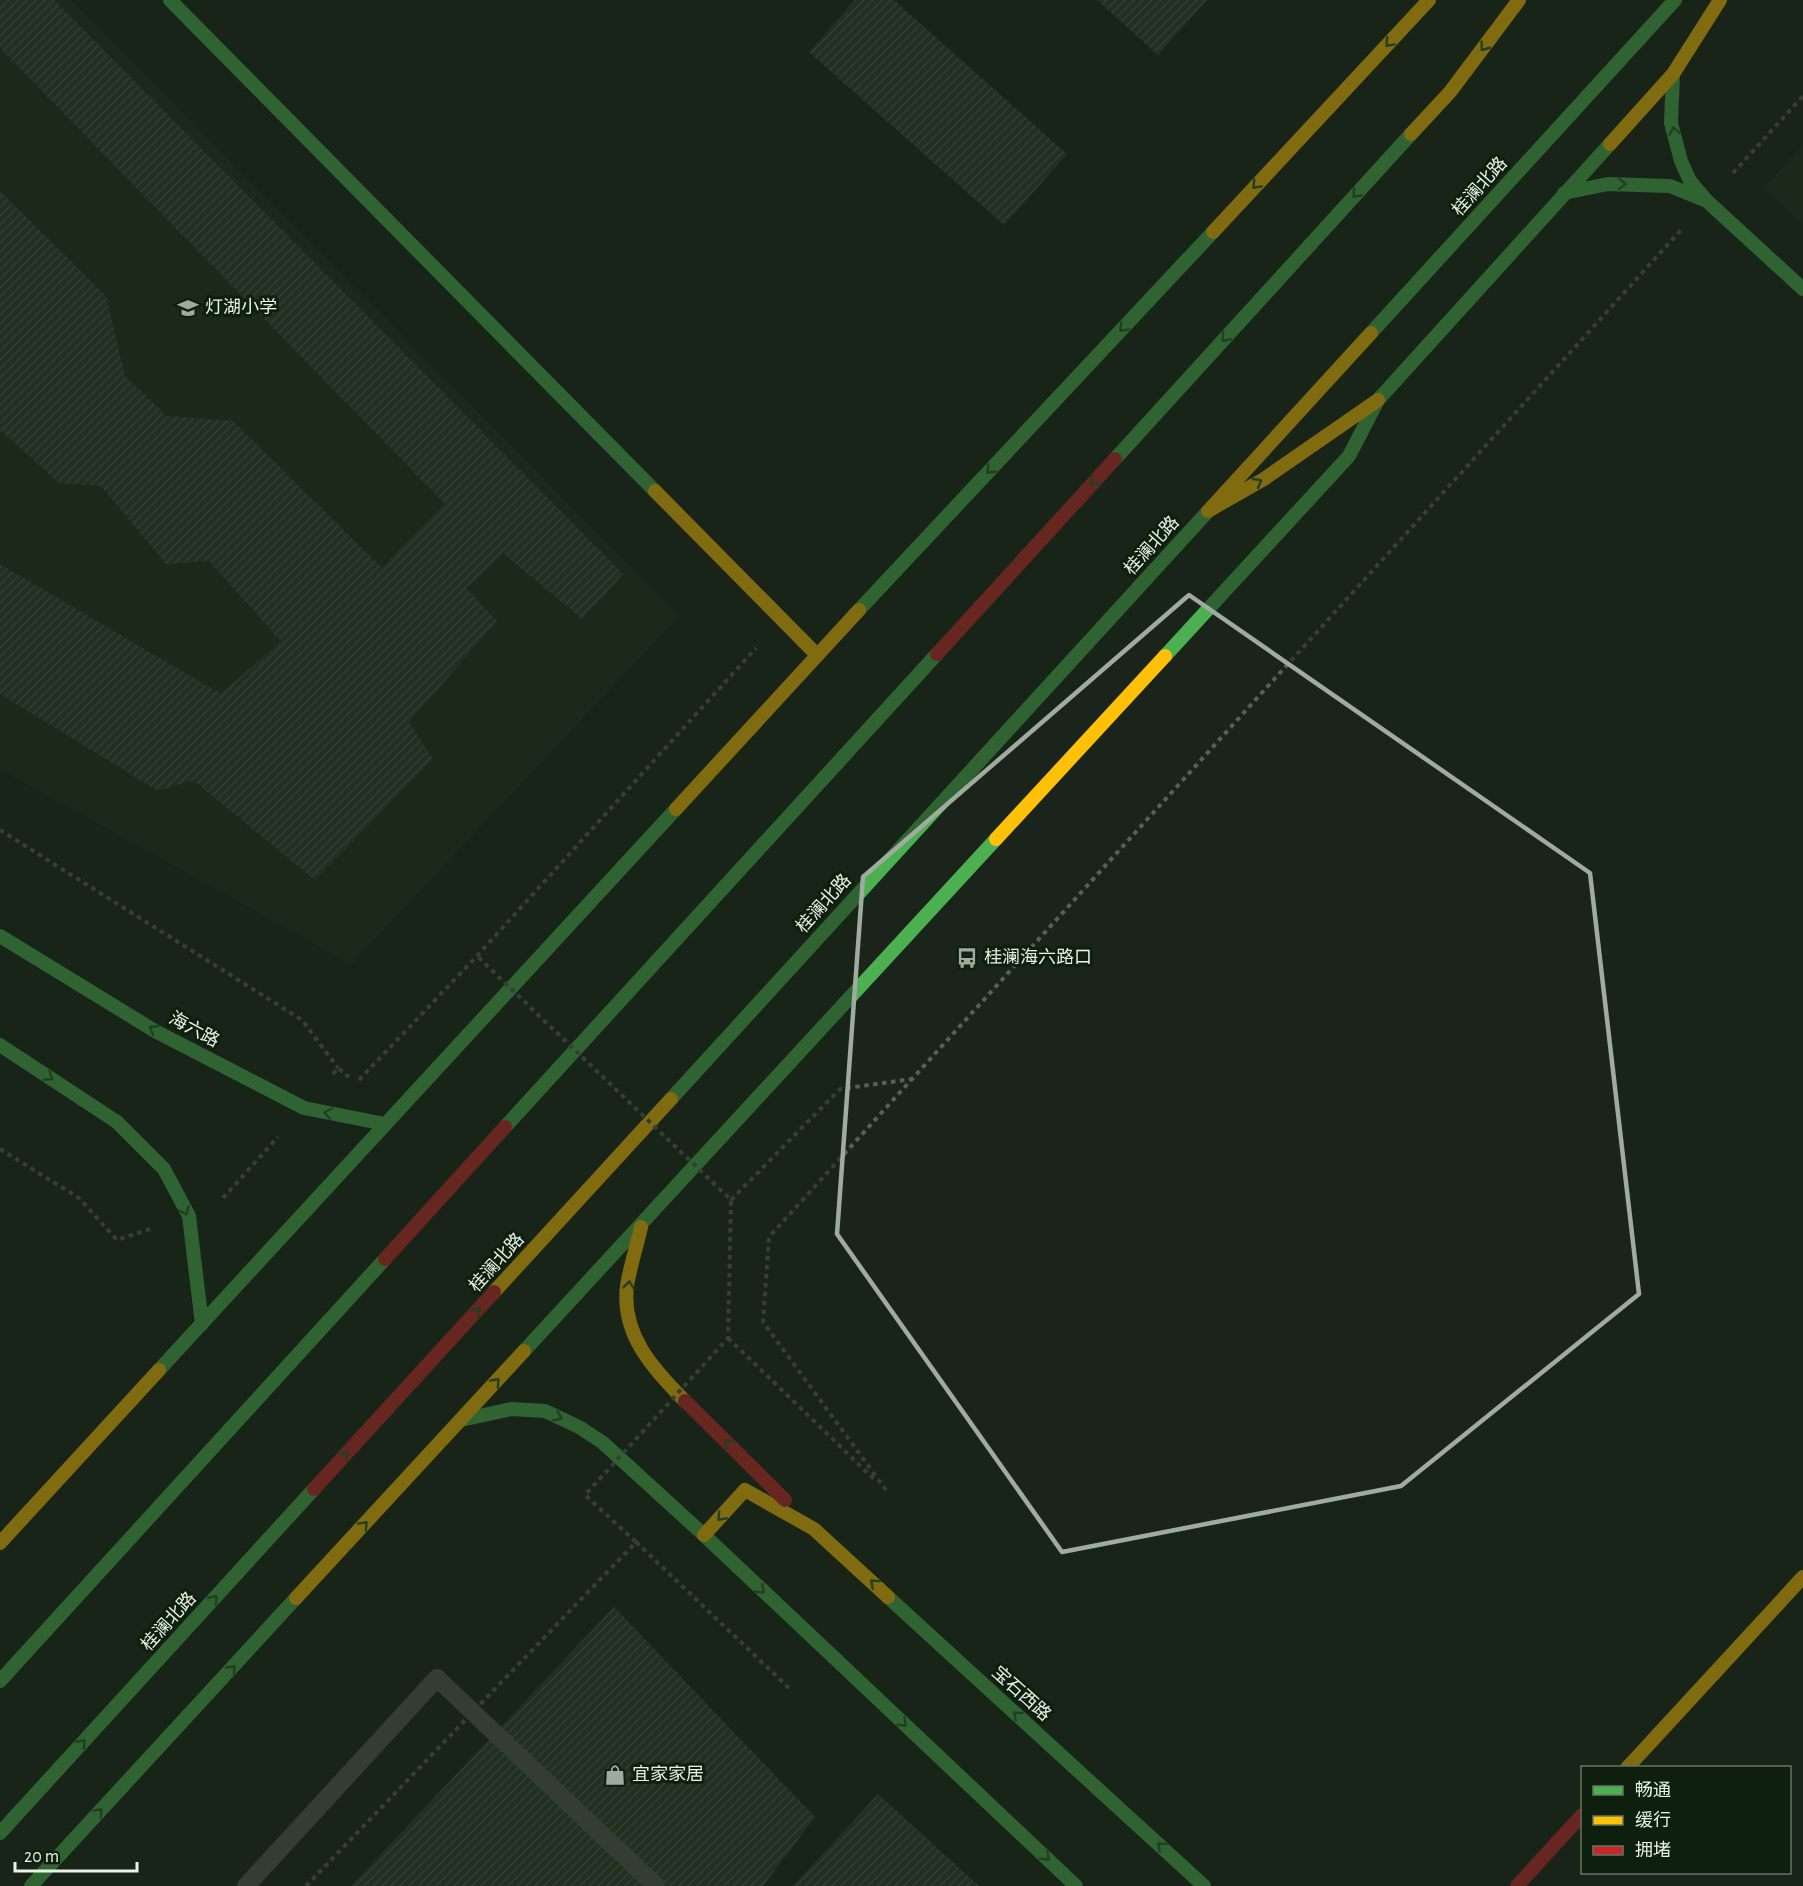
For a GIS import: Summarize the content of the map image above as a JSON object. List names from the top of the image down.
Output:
{
  "streets": {
    "main road": ["桂澜北路", "海六路", "宝石西路"]
  },
  "places": {
    "school or university": ["灯湖小学"],
    "bus stop": ["桂澜海六路口"],
    "shop": ["宜家家居"]
  },
  "legend": ["畅通", "缓行", "拥堵"],
  "scale_bar": "20 m"
}
